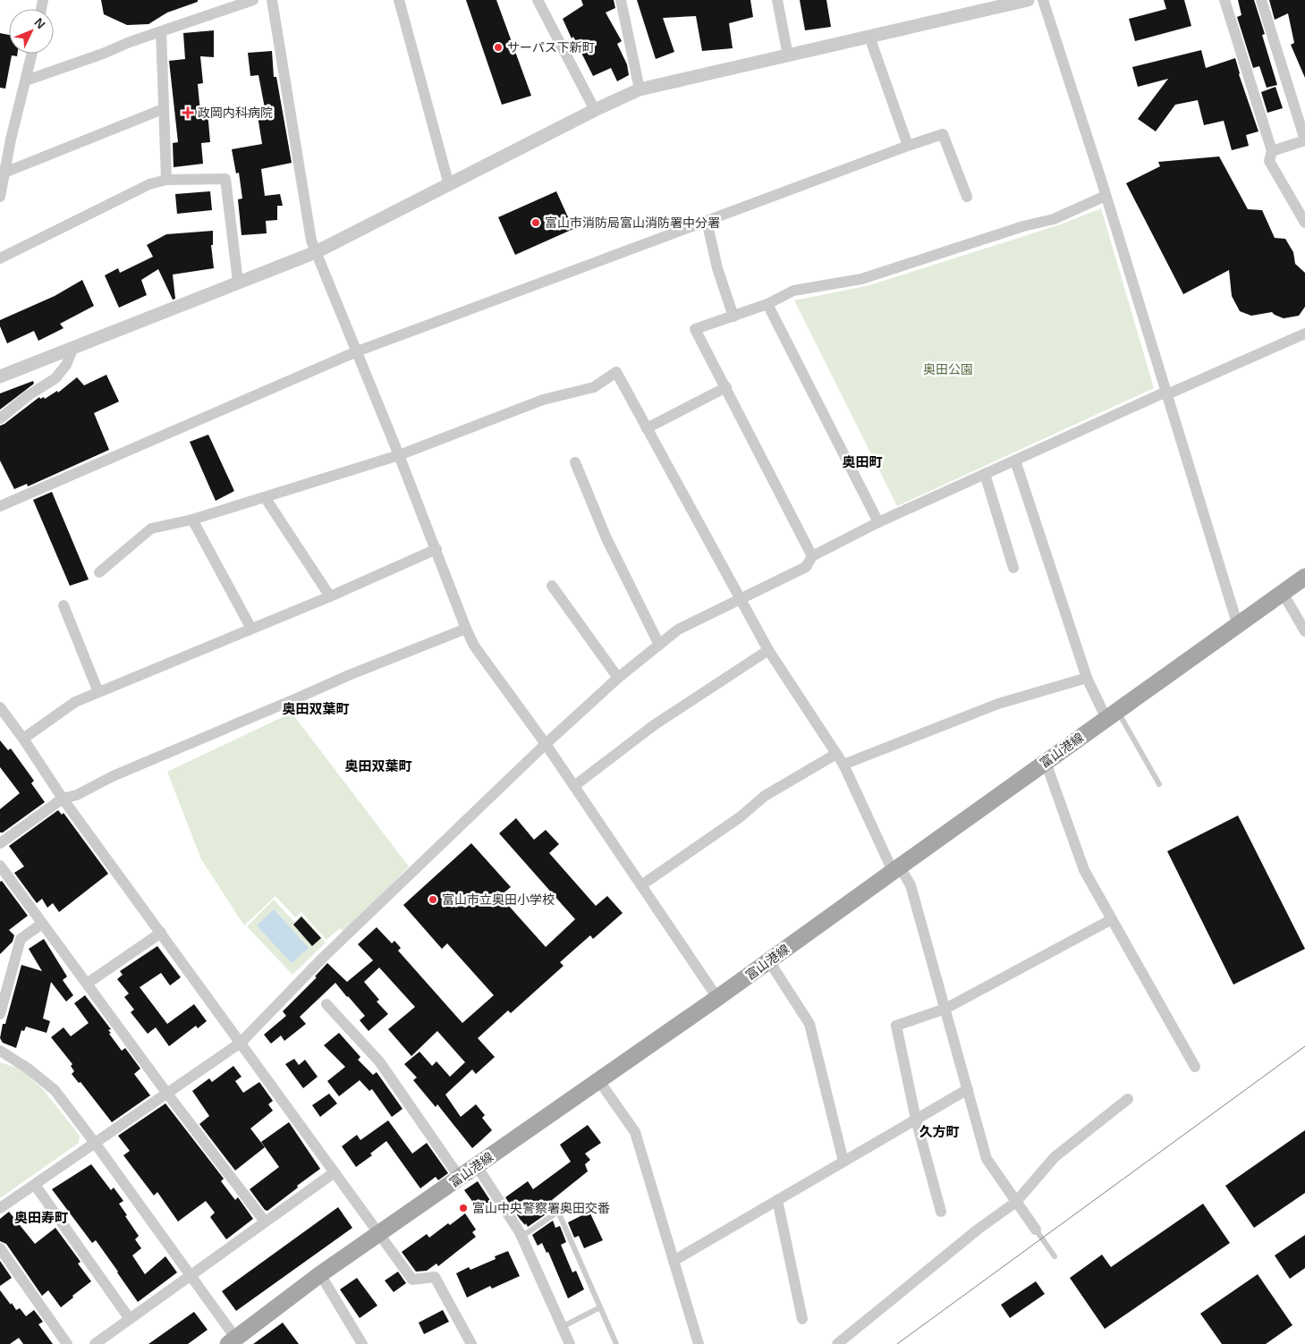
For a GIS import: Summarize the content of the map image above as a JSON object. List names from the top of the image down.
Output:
{
  "streets": {
    "main road": ["富山港線"]
  },
  "districts": [
    "奥田町",
    "奥田双葉町",
    "奥田双葉町",
    "久方町",
    "奥田寿町"
  ],
  "parks": ["奥田公園"],
  "places": {
    "other": [
      "サーパス下新町",
      "富山市消防局富山消防署中分署",
      "富山市立奥田小学校",
      "富山中央警察署奥田交番"
    ],
    "health": ["政岡内科病院"]
  },
  "north": "top right"
}
